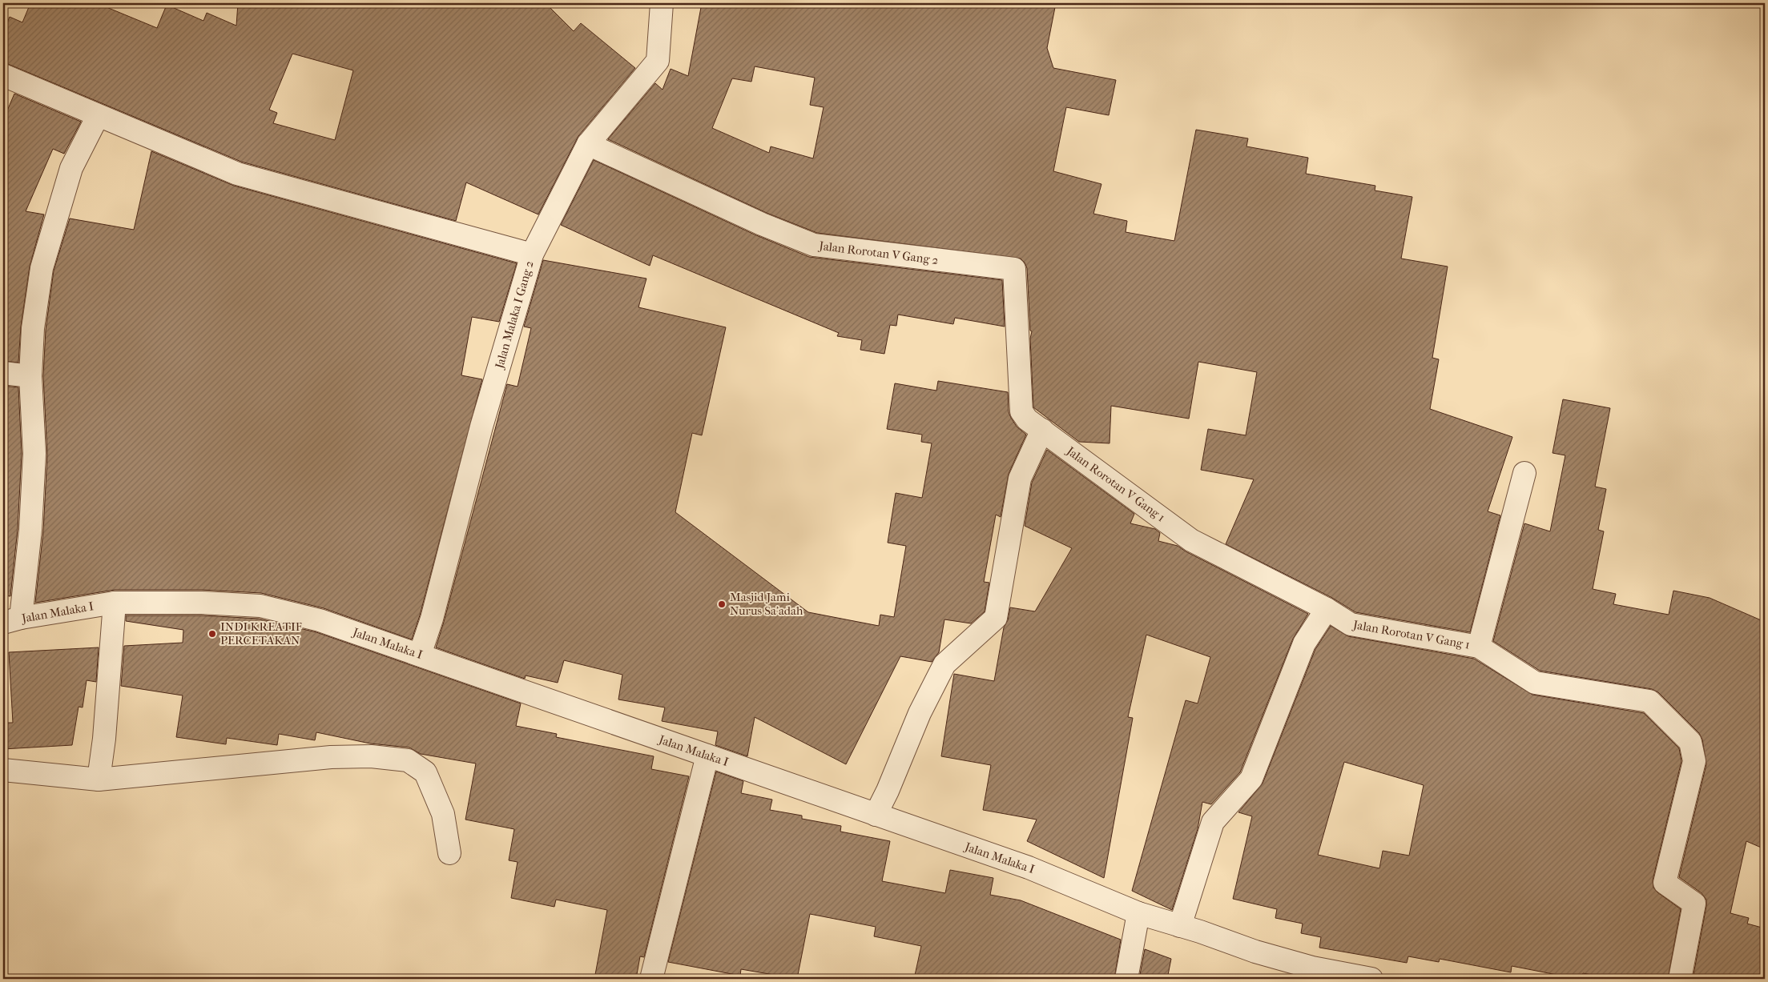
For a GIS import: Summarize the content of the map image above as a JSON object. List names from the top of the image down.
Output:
{
  "streets": {
    "street": [
      "Jalan Rorotan V Gang 2",
      "Jalan Malaka I Gang 2",
      "Jalan Rorotan V Gang 1",
      "Jalan Malaka I"
    ]
  },
  "crossings": [
    ["Jalan Rorotan V Gang 2", "Jalan Malaka I Gang 2"],
    ["Jalan Rorotan V Gang 2", "Jalan Rorotan V Gang 1"],
    ["Jalan Malaka I Gang 2", "Jalan Malaka I"]
  ],
  "places": ["Masjid Jami Nurus Sa'adah", "INDI KREATIF PERCETAKAN"]
}
